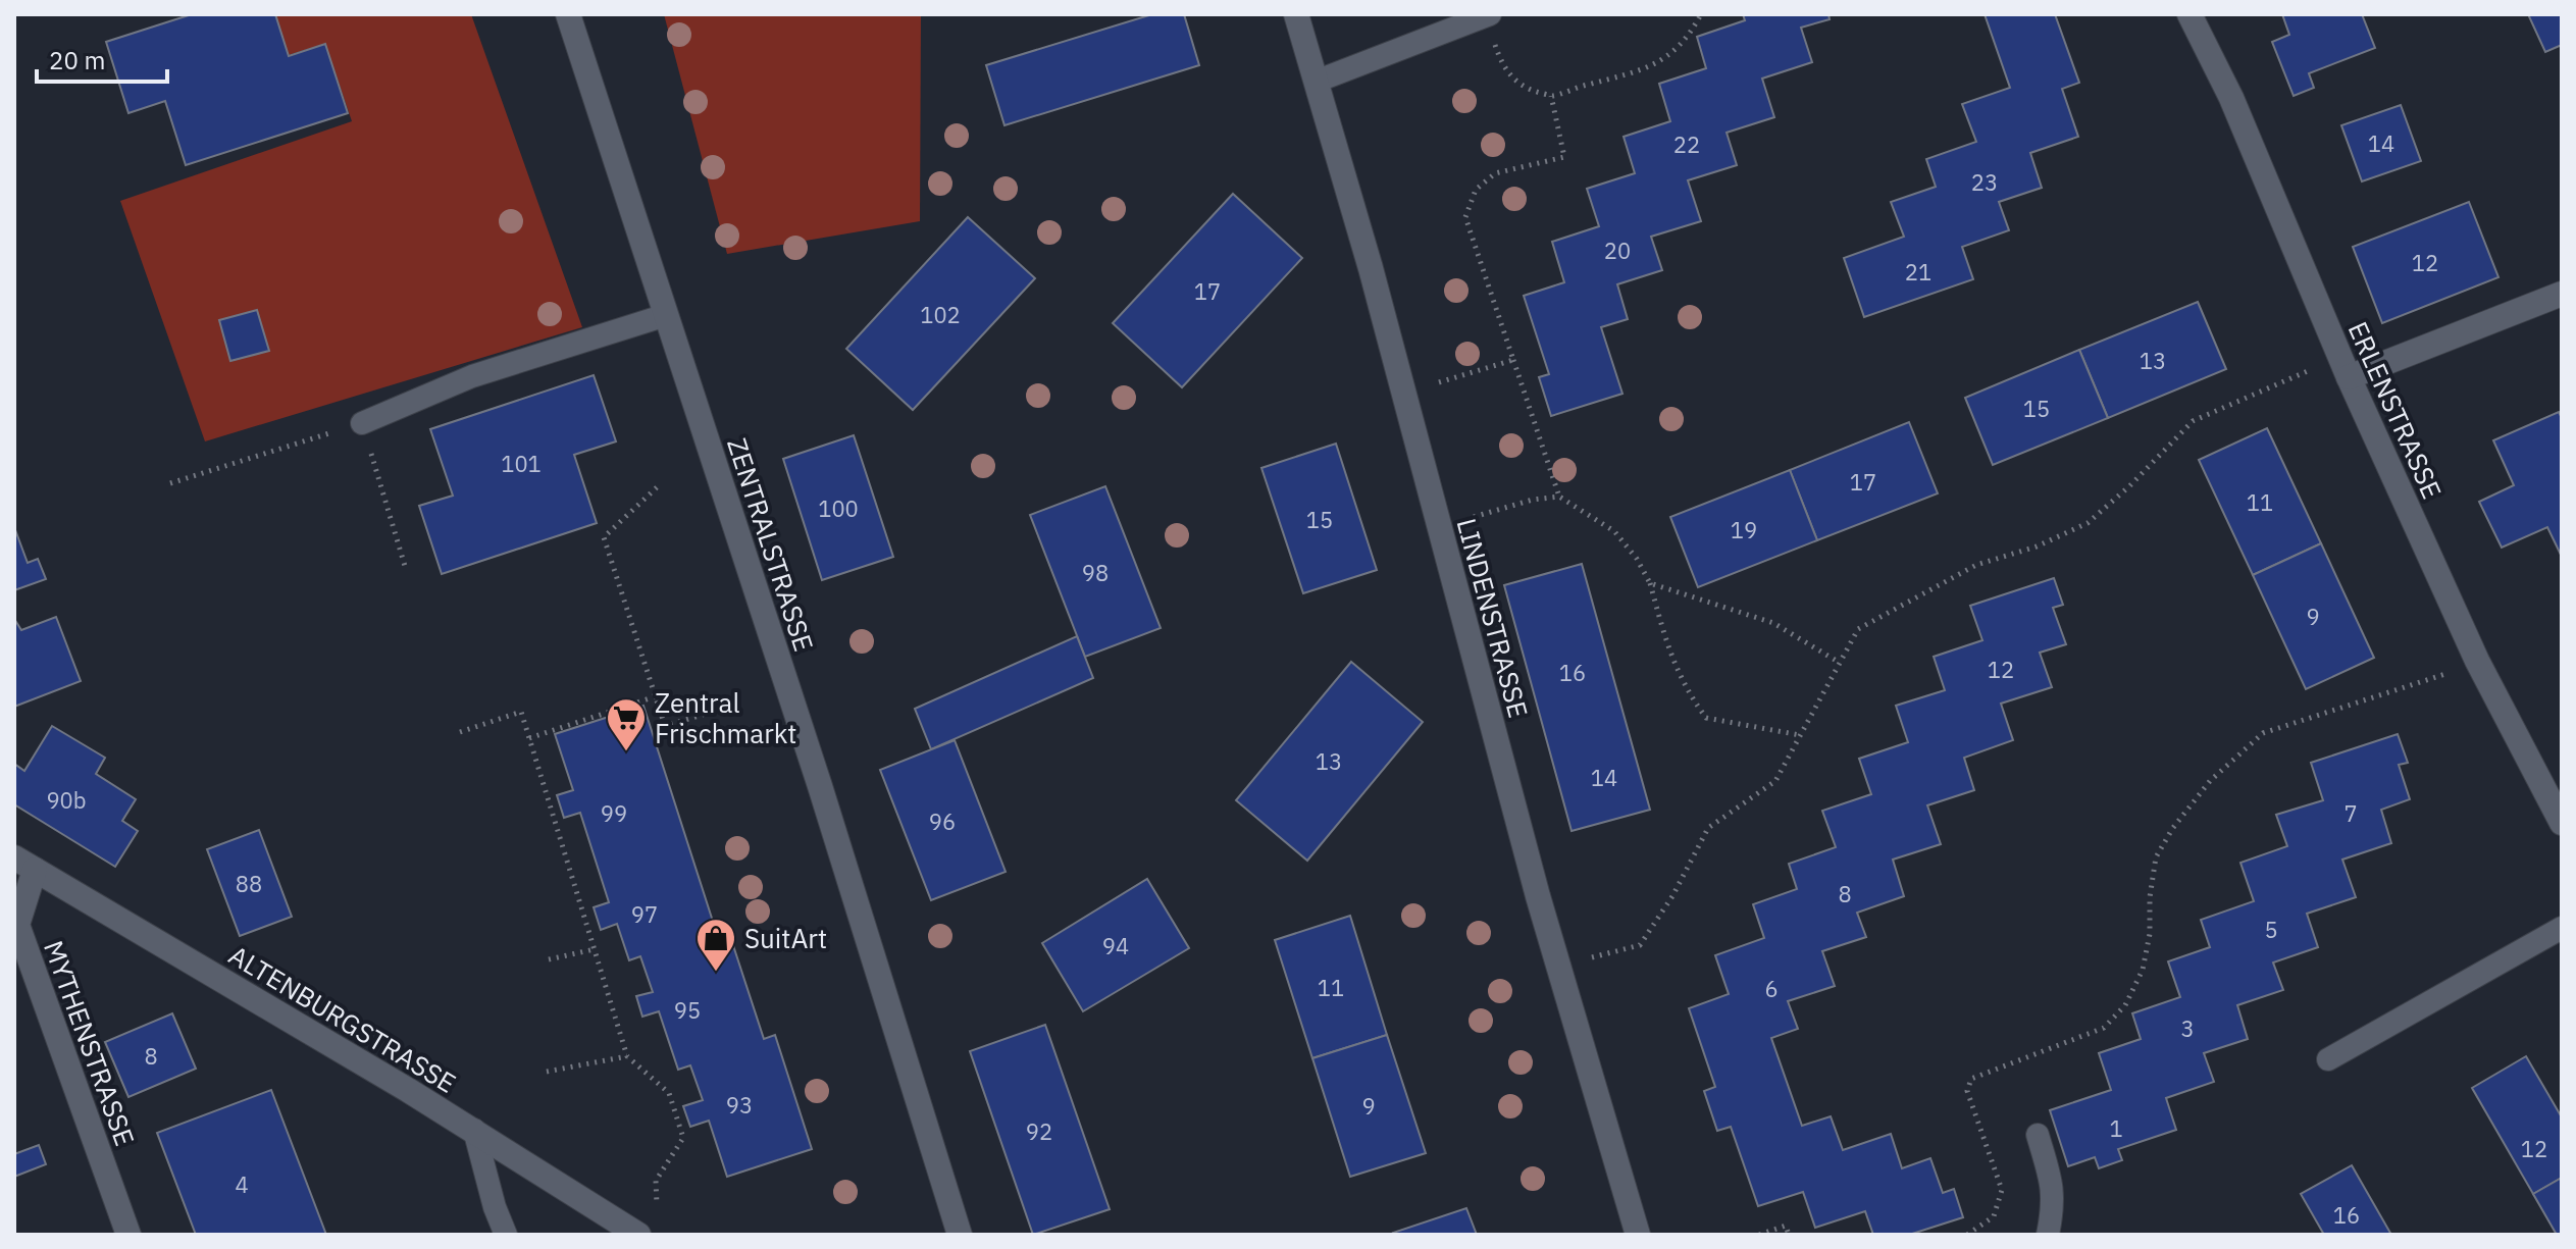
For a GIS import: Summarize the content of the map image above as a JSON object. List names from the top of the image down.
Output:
{
  "streets": {
    "street": [
      "ERLENSTRASSE",
      "ZENTRALSTRASSE",
      "LINDENSTRASSE",
      "ALTENBURGSTRASSE",
      "MYTHENSTRASSE"
    ]
  },
  "crossings": [
    ["ALTENBURGSTRASSE", "MYTHENSTRASSE"]
  ],
  "places": {
    "supermarket": ["Zentral Frischmarkt"],
    "shop": ["SuitArt"]
  },
  "house_numbers": [
    "14",
    "22",
    "23",
    "20",
    "12",
    "21",
    "17",
    "102",
    "13",
    "15",
    "101",
    "17",
    "11",
    "100",
    "15",
    "19",
    "98",
    "9",
    "12",
    "16",
    "13",
    "14",
    "90b",
    "99",
    "7",
    "96",
    "88",
    "8",
    "97",
    "5",
    "94",
    "11",
    "6",
    "95",
    "3",
    "8",
    "93",
    "9",
    "1",
    "92",
    "12",
    "4",
    "16"
  ],
  "scale_bar": "20 m"
}
